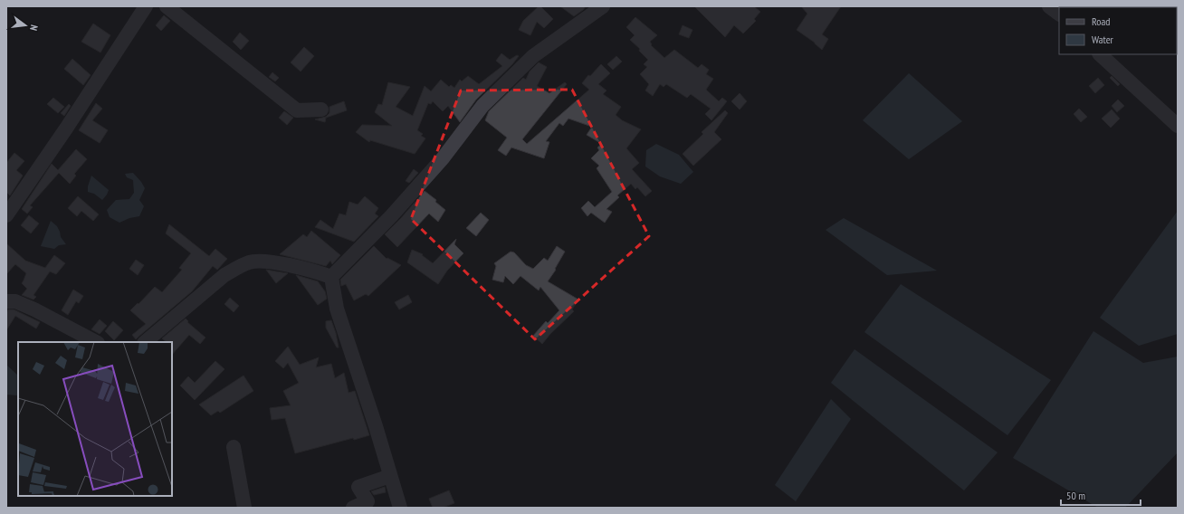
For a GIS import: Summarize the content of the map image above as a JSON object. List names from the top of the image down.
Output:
{
  "legend": ["Road", "Water"],
  "scale_bar": "50 m",
  "north": "right"
}
